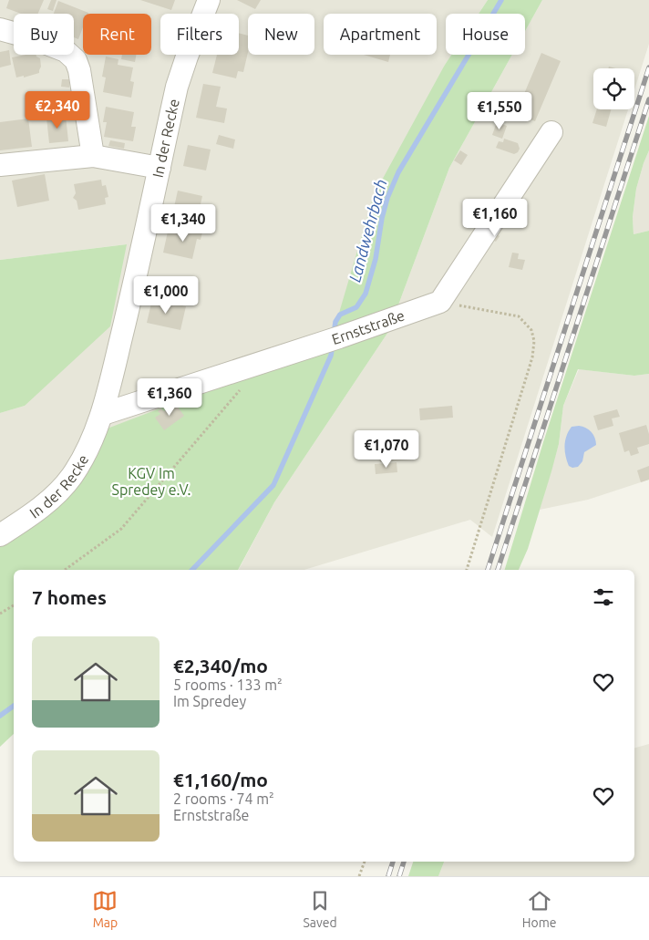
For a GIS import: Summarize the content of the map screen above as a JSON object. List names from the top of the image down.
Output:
{
  "streets": {
    "street": ["In der Recke", "Ernststraße"]
  },
  "crossings": [
    ["In der Recke", "Ernststraße"]
  ],
  "water": ["Landwehrbach"],
  "parks": ["KGV Im Spredey e.V."],
  "page": {
    "chip": [
      "Buy",
      "Rent",
      "Filters",
      "New",
      "Apartment",
      "House"
    ],
    "price": [
      "€2,340",
      "€1,550",
      "€1,160",
      "€1,340",
      "€1,000",
      "€1,360",
      "€1,070"
    ],
    "heading": "7 homes",
    "list": [
      {
        "name": "€2,340/mo",
        "note": "5 rooms · 133 m² · Im Spredey"
      },
      {
        "name": "€1,160/mo",
        "note": "2 rooms · 74 m² · Ernststraße"
      }
    ],
    "tabs": ["Map", "Saved", "Home"]
  }
}
